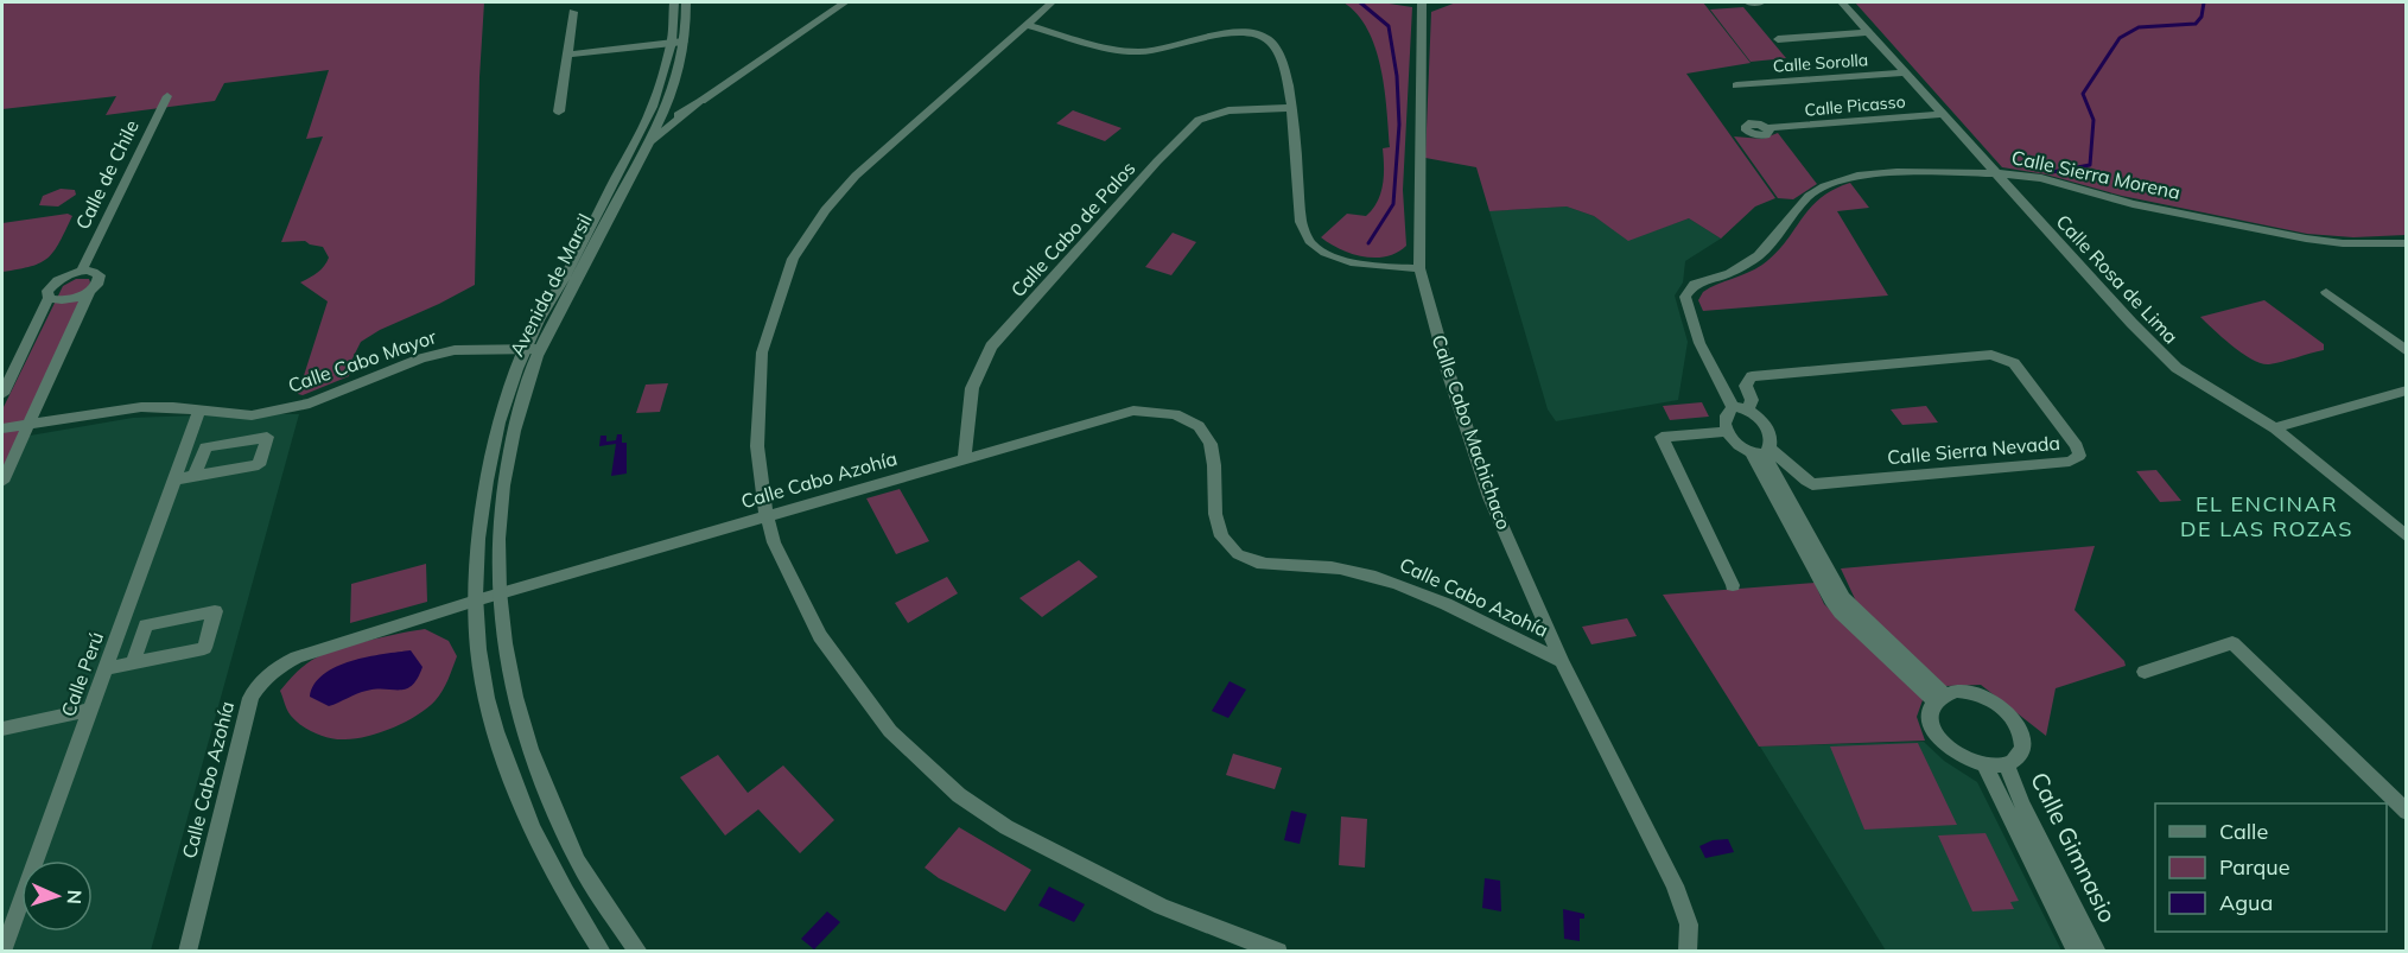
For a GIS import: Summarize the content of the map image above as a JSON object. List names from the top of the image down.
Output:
{
  "streets": {
    "street": [
      "Calle Sorolla",
      "Calle Picasso",
      "Calle de Chile",
      "Calle Sierra Morena",
      "Calle Cabo de Palos",
      "Calle Rosa de Lima",
      "Avenida de Marsil",
      "Calle Cabo Mayor",
      "Calle Cabo Machichaco",
      "Calle Sierra Nevada",
      "Calle Cabo Azohía",
      "Calle Perú",
      "Calle Gimnasio"
    ]
  },
  "crossings": [
    ["Calle Sorolla", "Calle Rosa de Lima"],
    ["Calle Picasso", "Calle Rosa de Lima"],
    ["Calle Sierra Morena", "Calle Rosa de Lima"],
    ["Calle Sierra Morena", "Calle Sierra Nevada"],
    ["Calle Cabo de Palos", "Calle Cabo Azohía"],
    ["Avenida de Marsil", "Calle Cabo Mayor"],
    ["Avenida de Marsil", "Calle Cabo Azohía"],
    ["Calle Cabo Mayor", "Calle Perú"],
    ["Calle Cabo Machichaco", "Calle Cabo Azohía"]
  ],
  "districts": ["EL ENCINAR DE LAS ROZAS"],
  "legend": ["Calle", "Parque", "Agua"],
  "north": "right"
}
